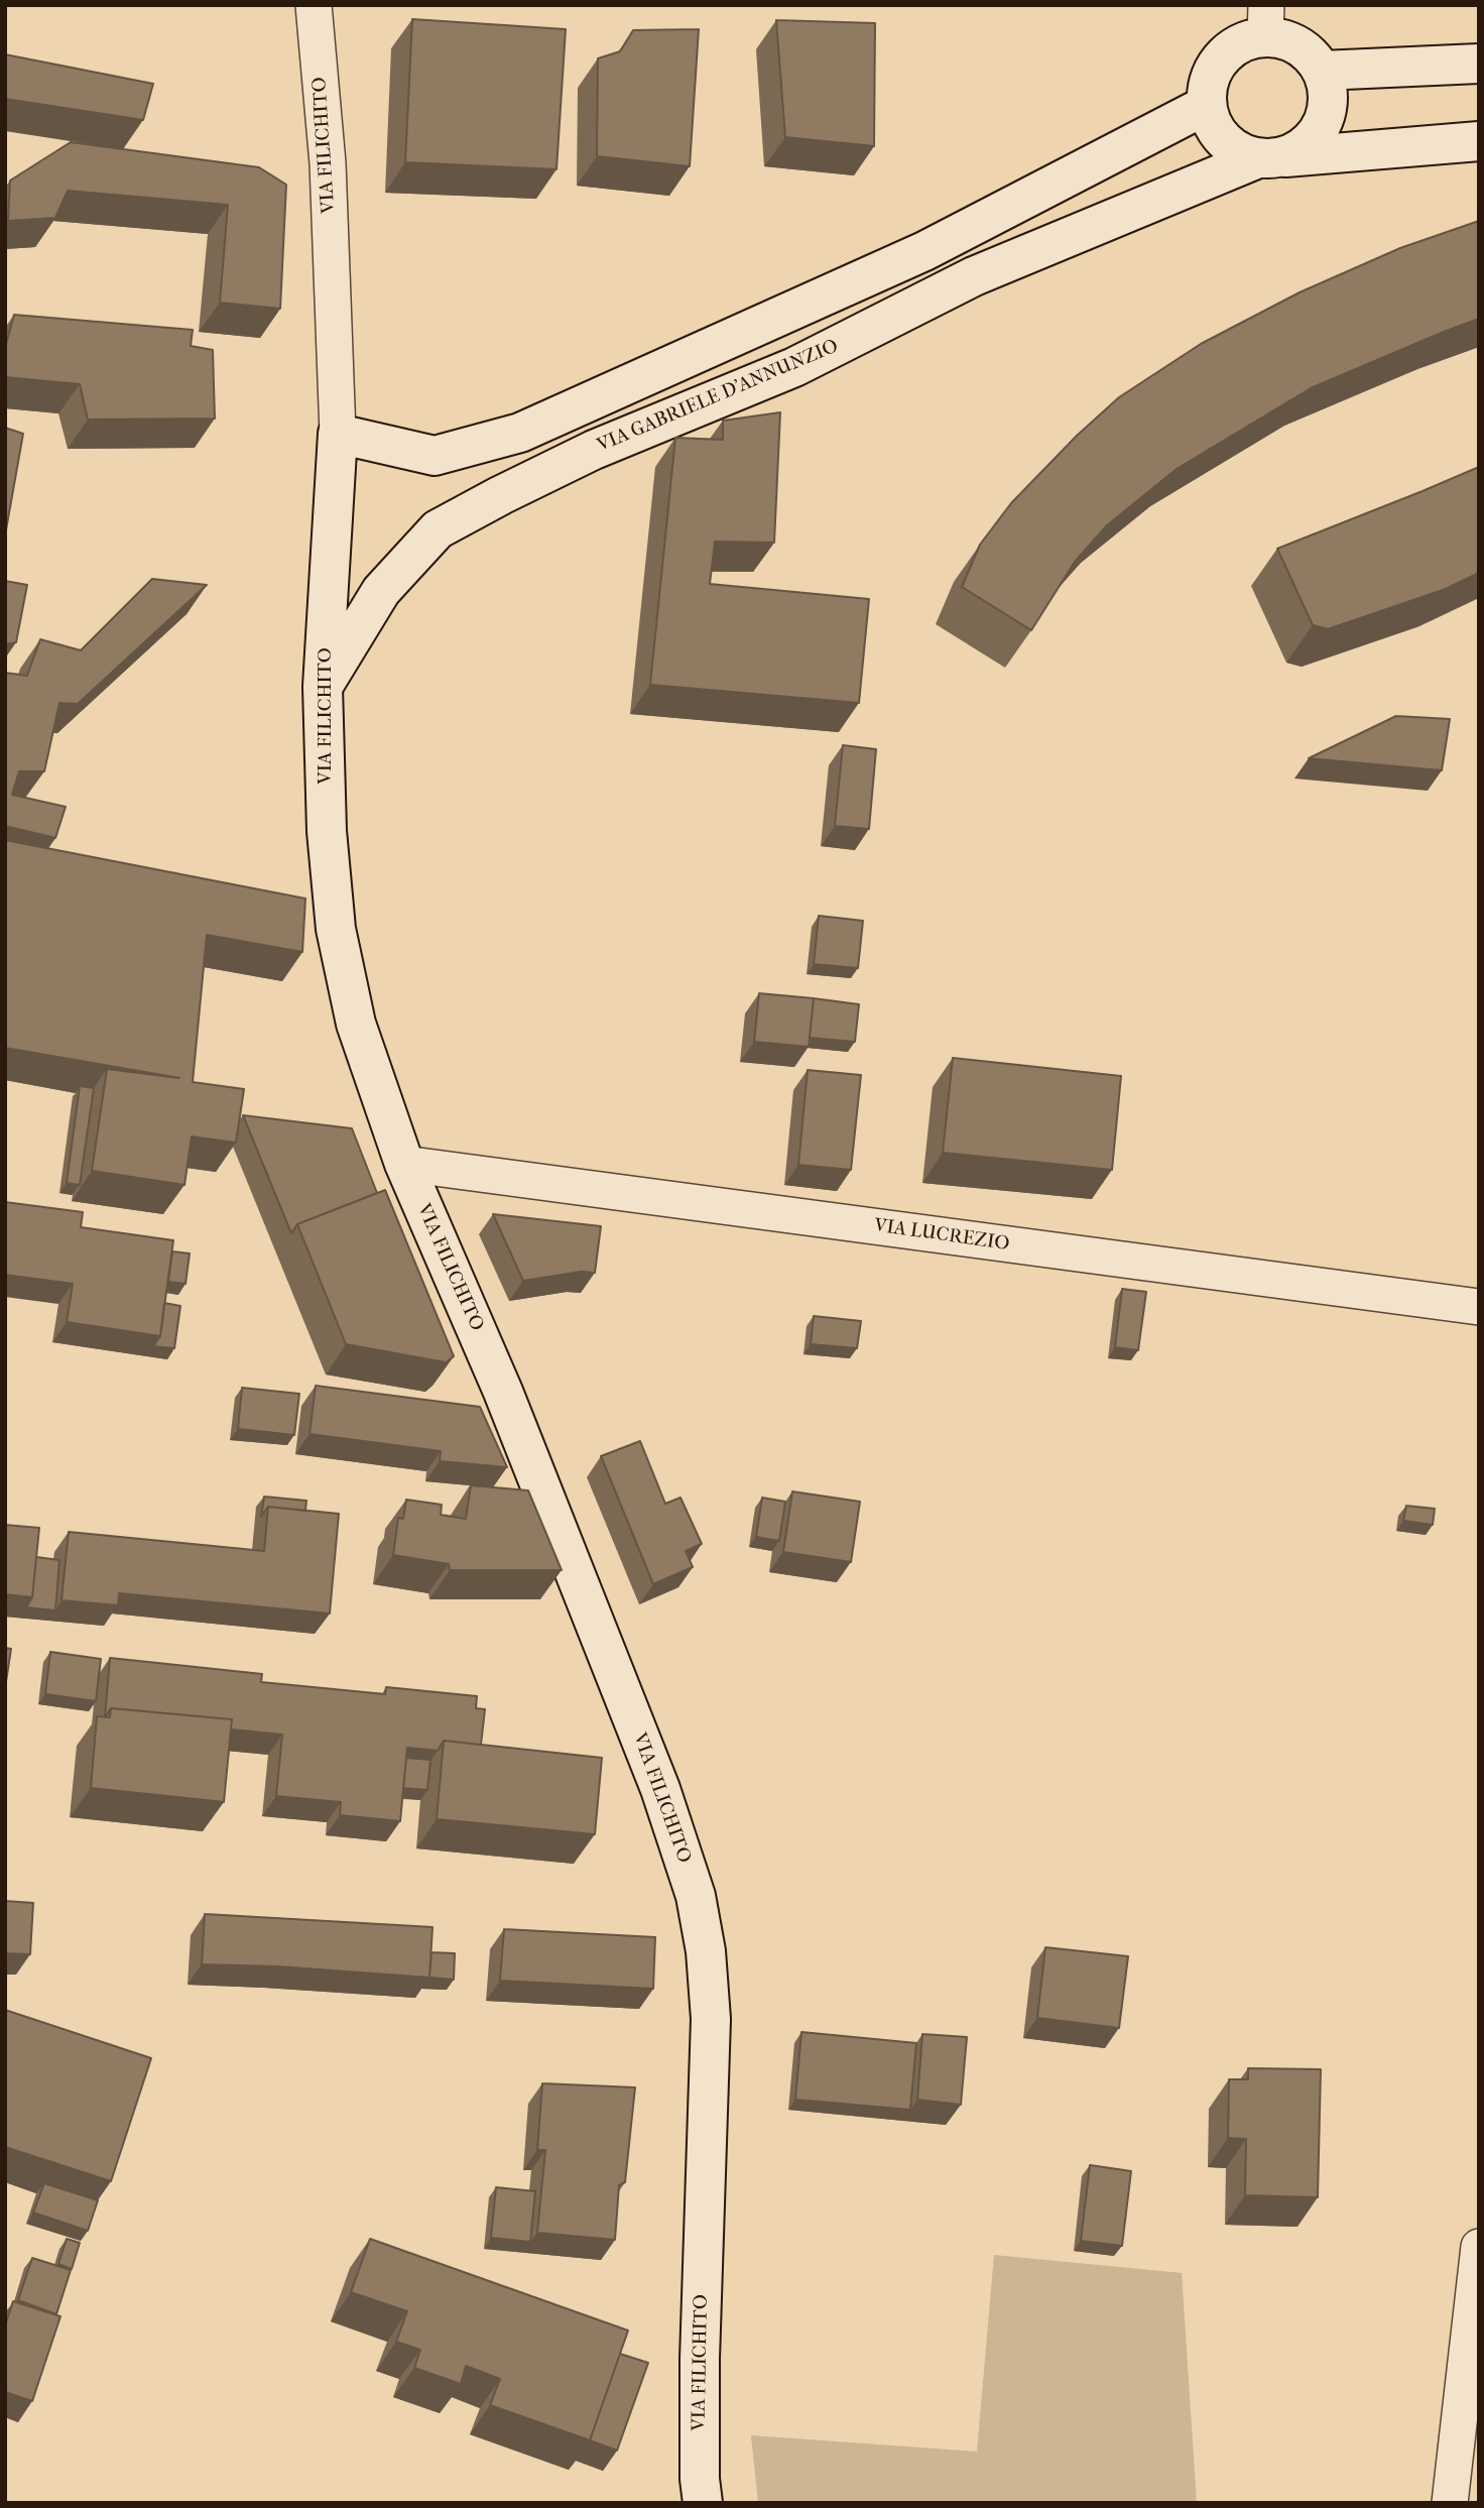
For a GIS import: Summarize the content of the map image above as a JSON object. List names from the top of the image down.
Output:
{
  "streets": {
    "street": ["VIA FILICHITO", "VIA GABRIELE D'ANNUNZIO", "VIA LUCREZIO"]
  },
  "crossings": [
    ["VIA FILICHITO", "VIA GABRIELE D'ANNUNZIO"],
    ["VIA FILICHITO", "VIA LUCREZIO"]
  ]
}
